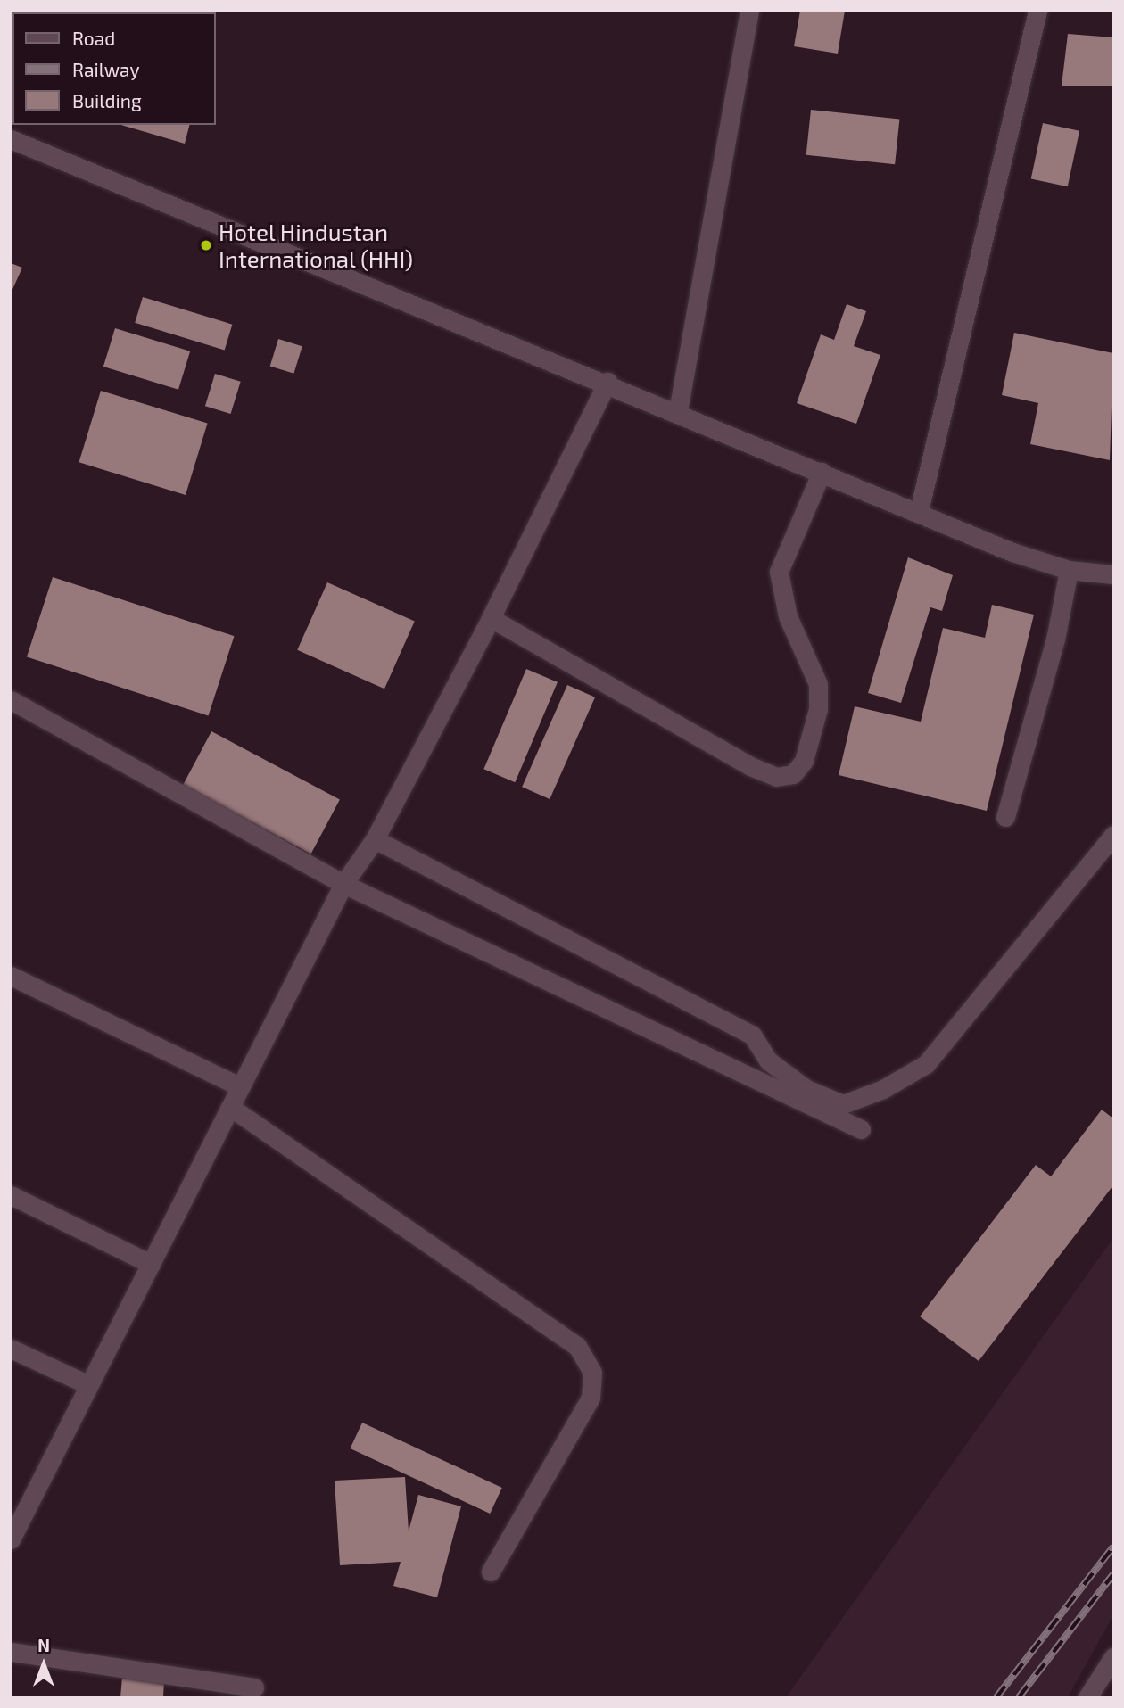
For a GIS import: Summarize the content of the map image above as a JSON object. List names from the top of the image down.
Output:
{
  "places": ["Hotel Hindustan International (HHI)"],
  "legend": ["Road", "Railway", "Building"],
  "north": "top"
}
